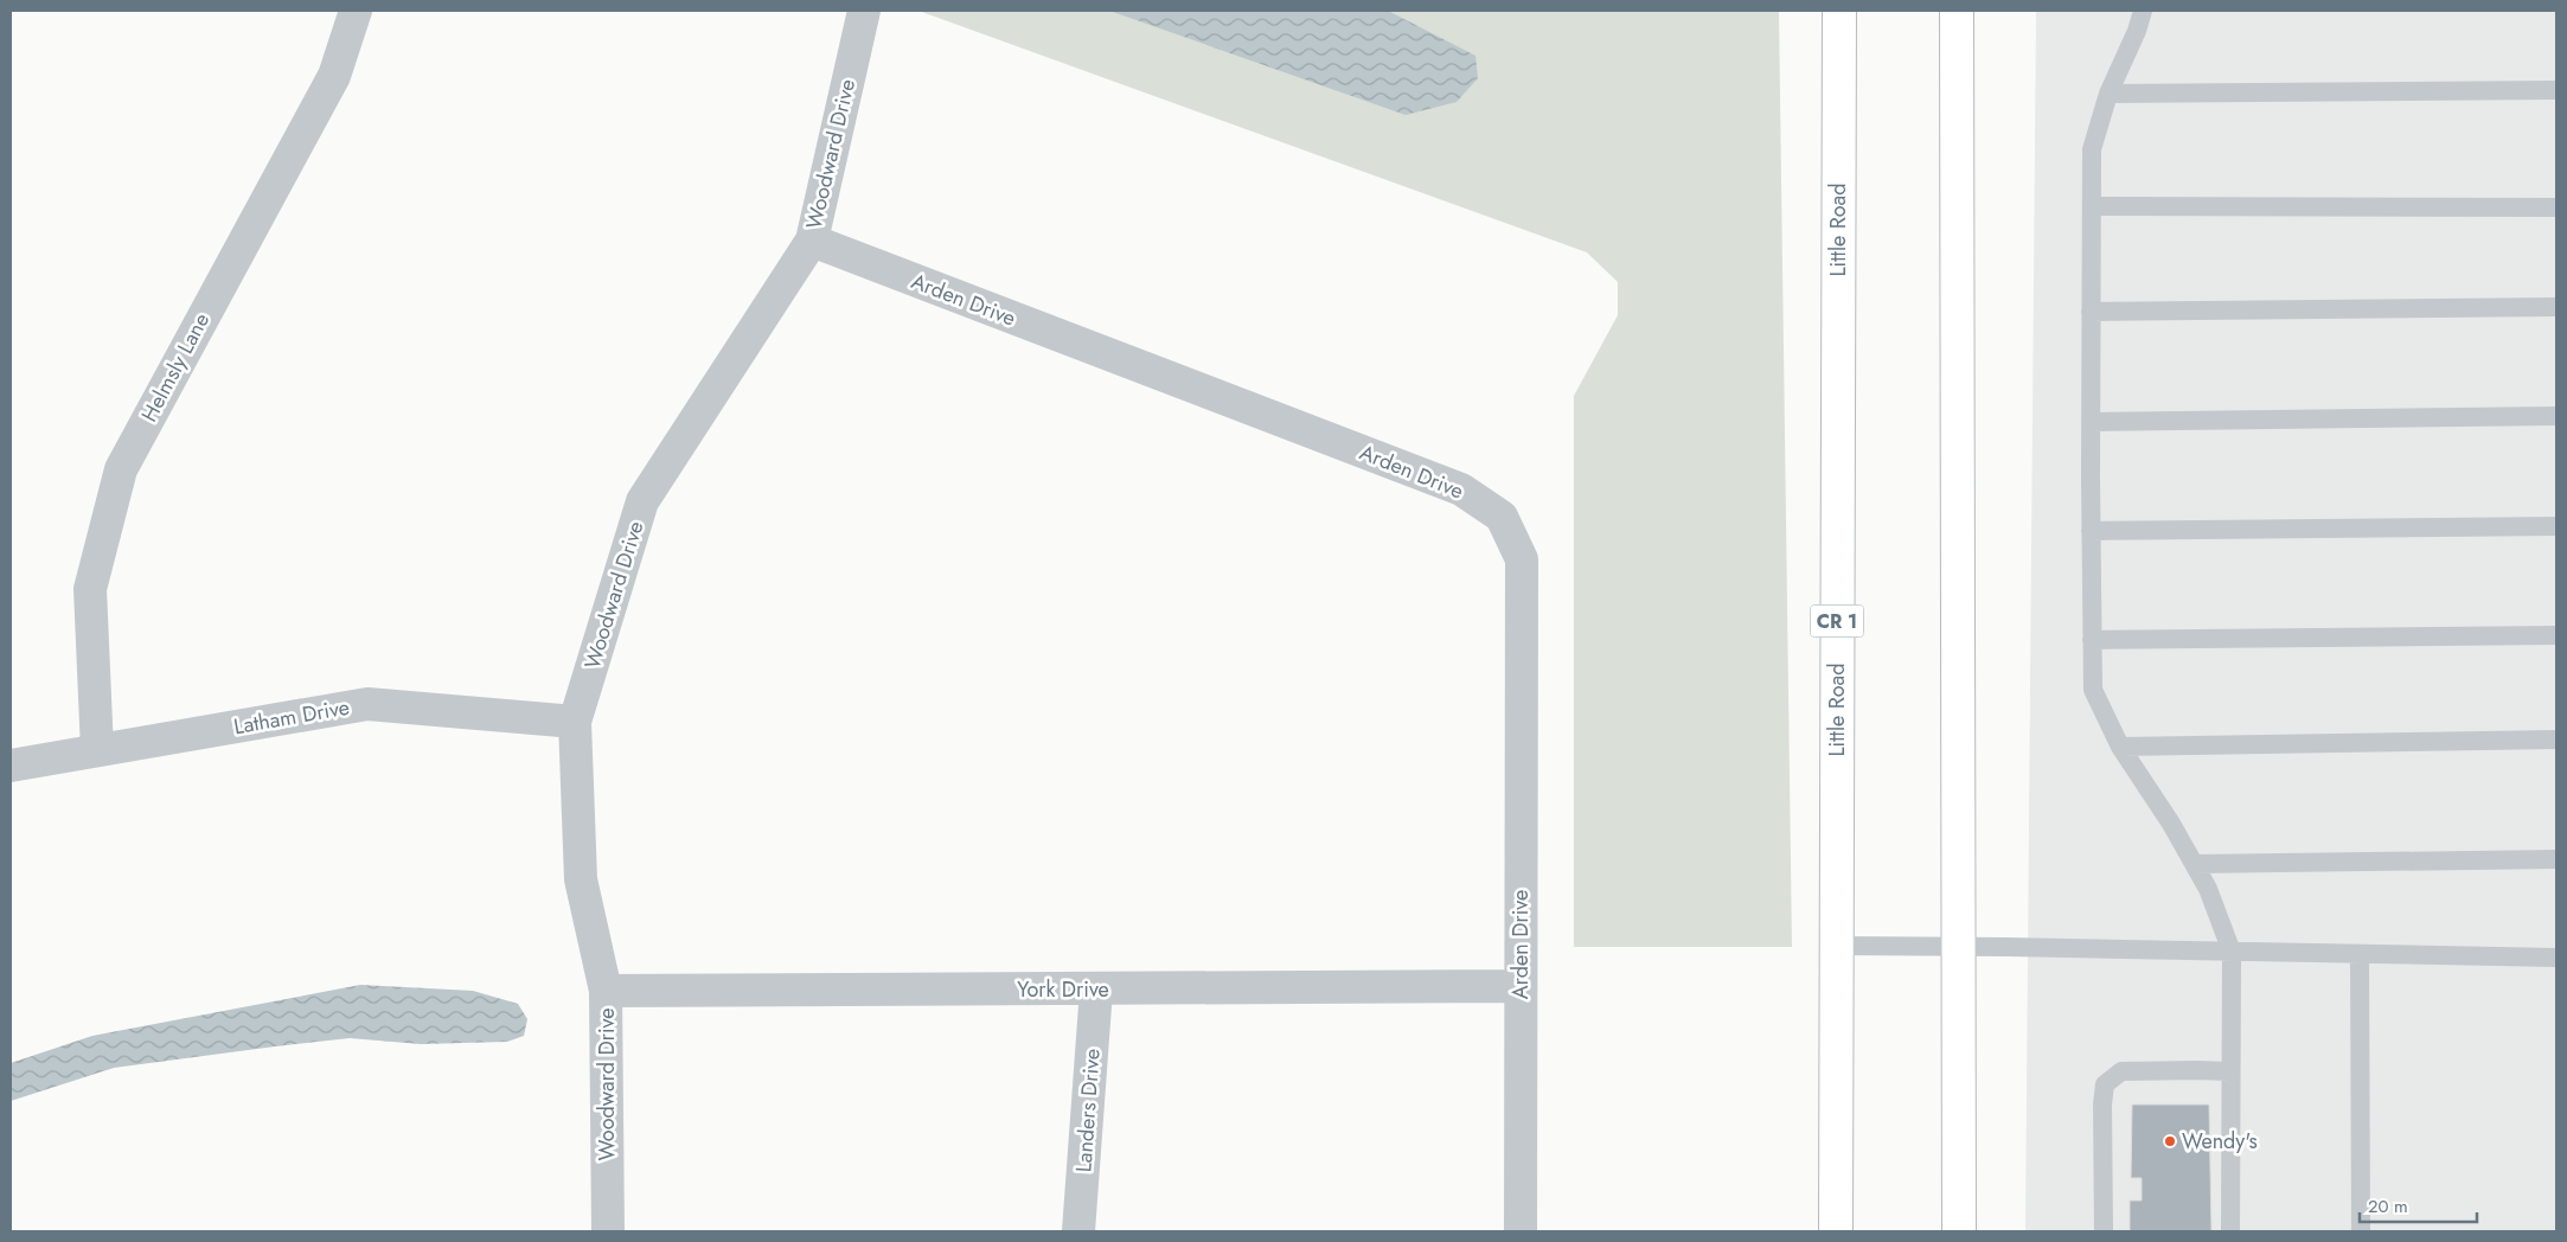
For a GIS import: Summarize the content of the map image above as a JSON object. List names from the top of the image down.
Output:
{
  "streets": {
    "main road": ["Little Road", "CR 1"],
    "street": [
      "Woodward Drive",
      "Arden Drive",
      "Helmsly Lane",
      "Latham Drive",
      "York Drive",
      "Landers Drive"
    ]
  },
  "crossings": [
    ["Woodward Drive", "Arden Drive"],
    ["Woodward Drive", "Latham Drive"],
    ["Woodward Drive", "York Drive"],
    ["Arden Drive", "York Drive"],
    ["Helmsly Lane", "Latham Drive"],
    ["York Drive", "Landers Drive"]
  ],
  "places": ["Wendy's"],
  "scale_bar": "20 m"
}
